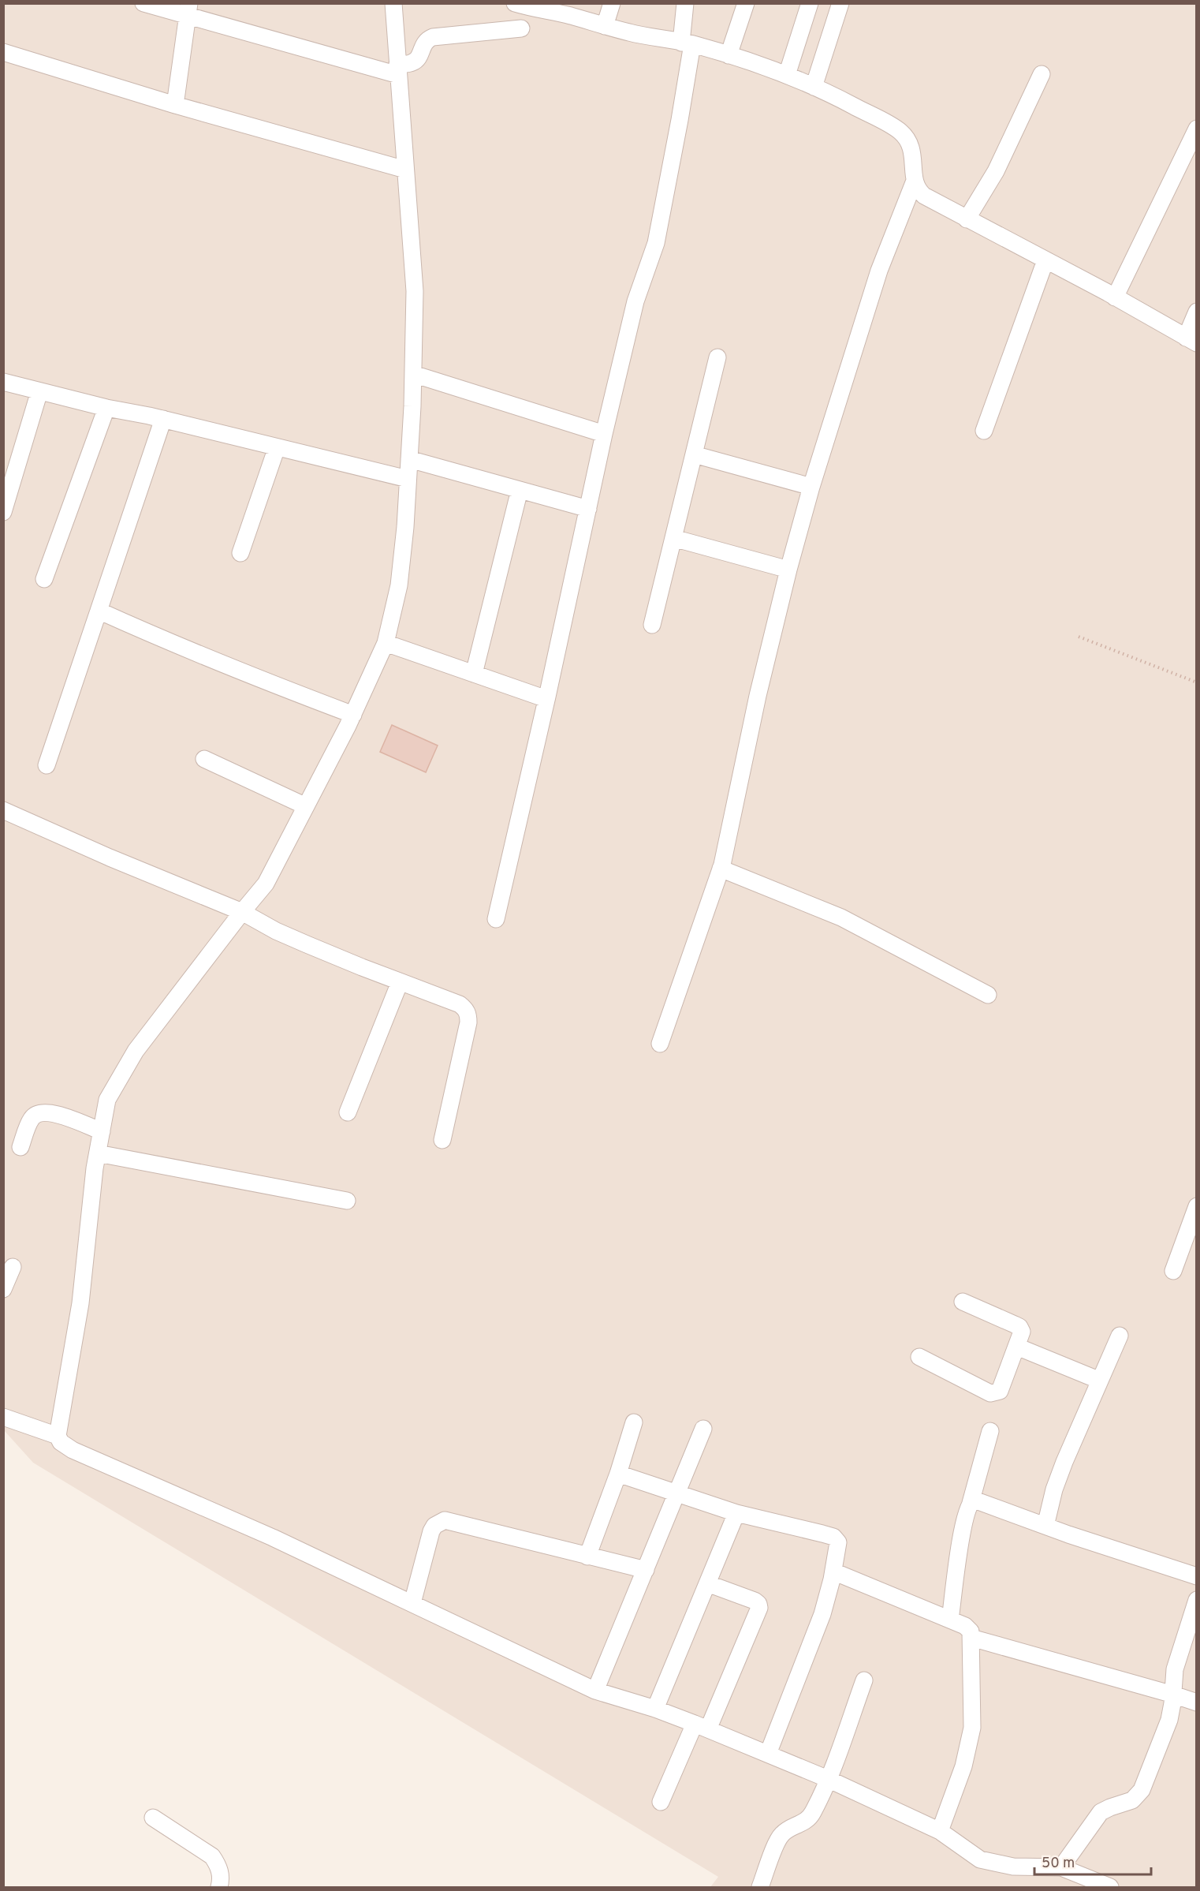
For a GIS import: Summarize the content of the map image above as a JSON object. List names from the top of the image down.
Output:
{
  "scale_bar": "50 m"
}
